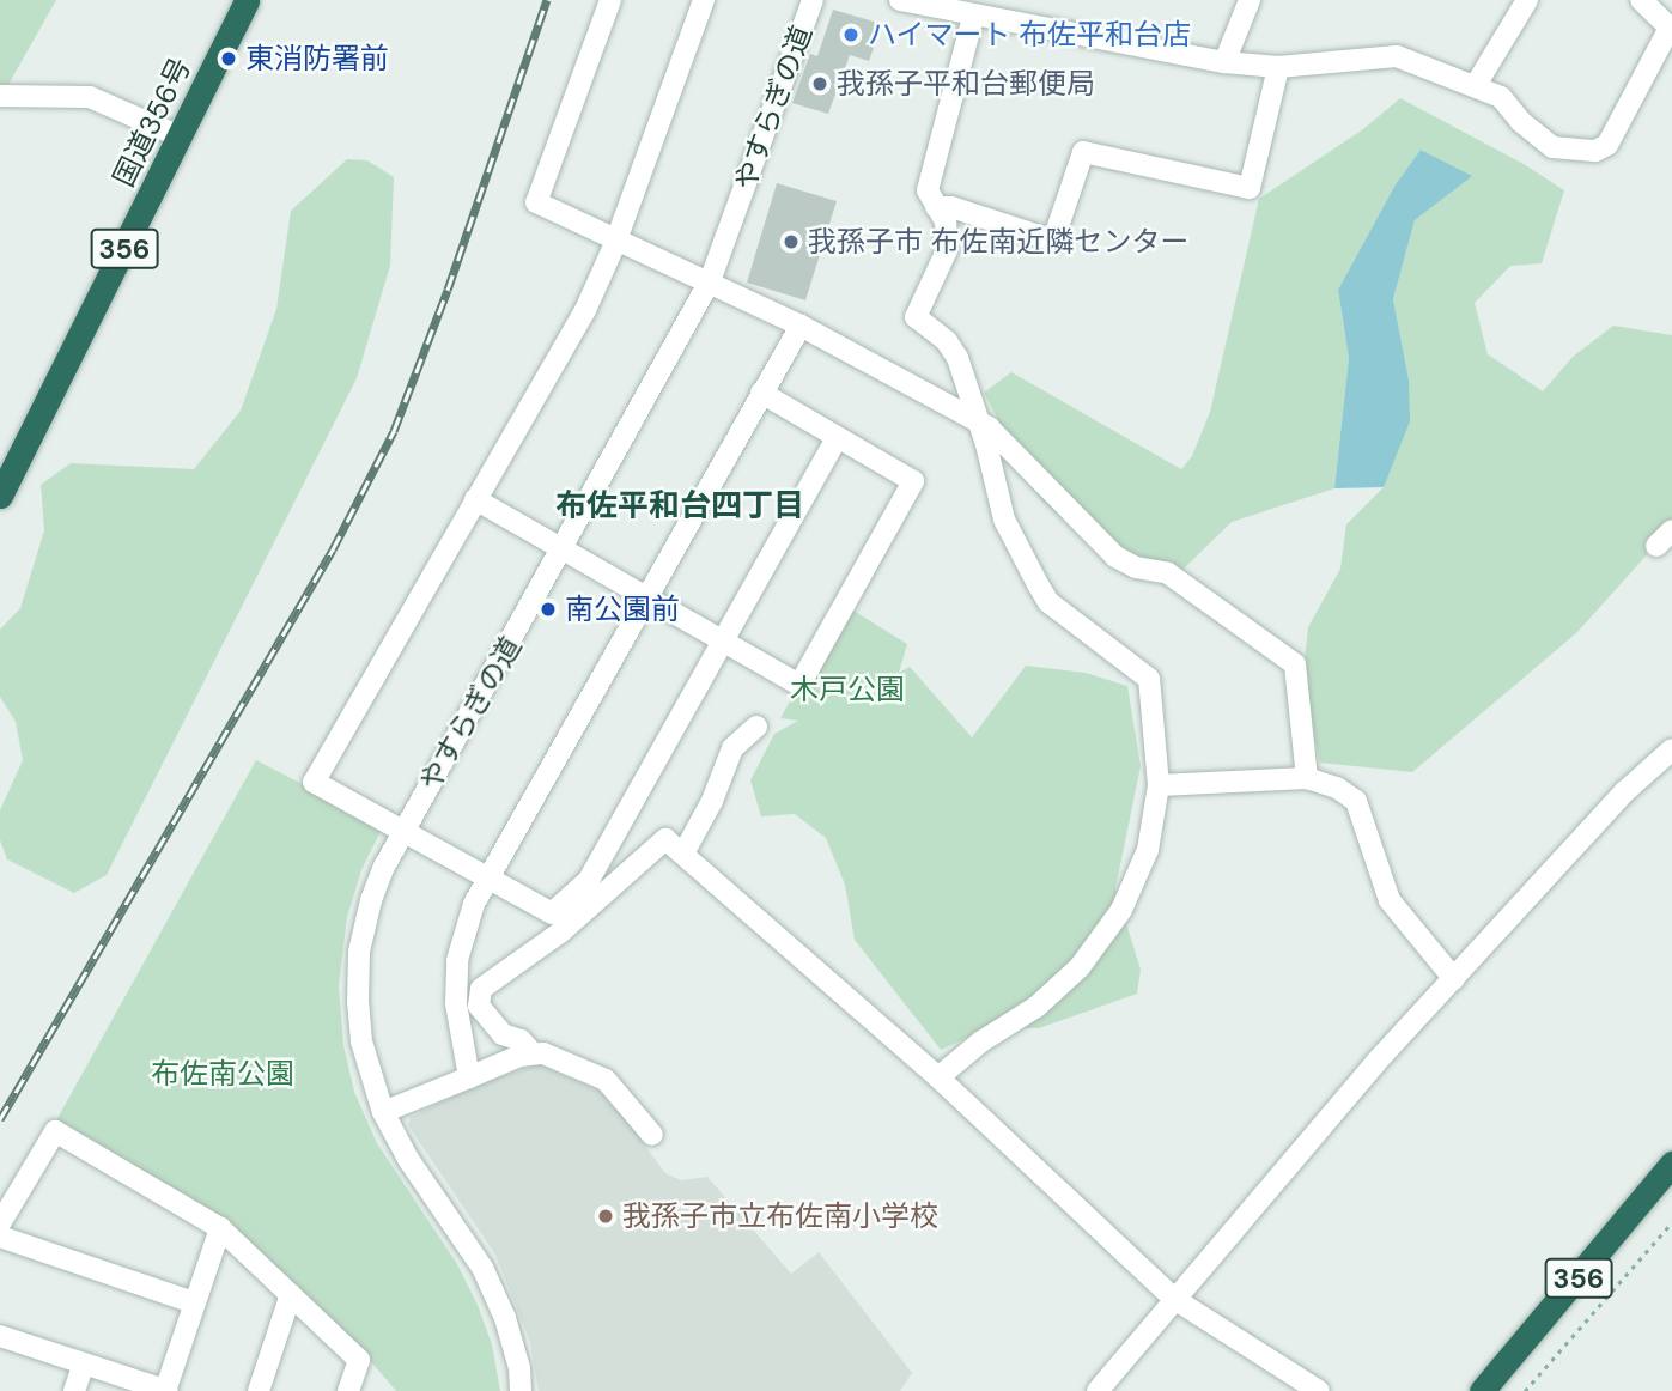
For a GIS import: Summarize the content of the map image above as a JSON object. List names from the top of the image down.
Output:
{
  "streets": {
    "highway": ["国道356号", "356"],
    "street": ["やすらぎの道"]
  },
  "districts": ["布佐平和台四丁目"],
  "parks": ["木戸公園", "布佐南公園"],
  "places": [
    "ハイマート 布佐平和台店",
    "東消防署前",
    "我孫子平和台郵便局",
    "我孫子市 布佐南近隣センター",
    "南公園前",
    "我孫子市立布佐南小学校"
  ]
}
